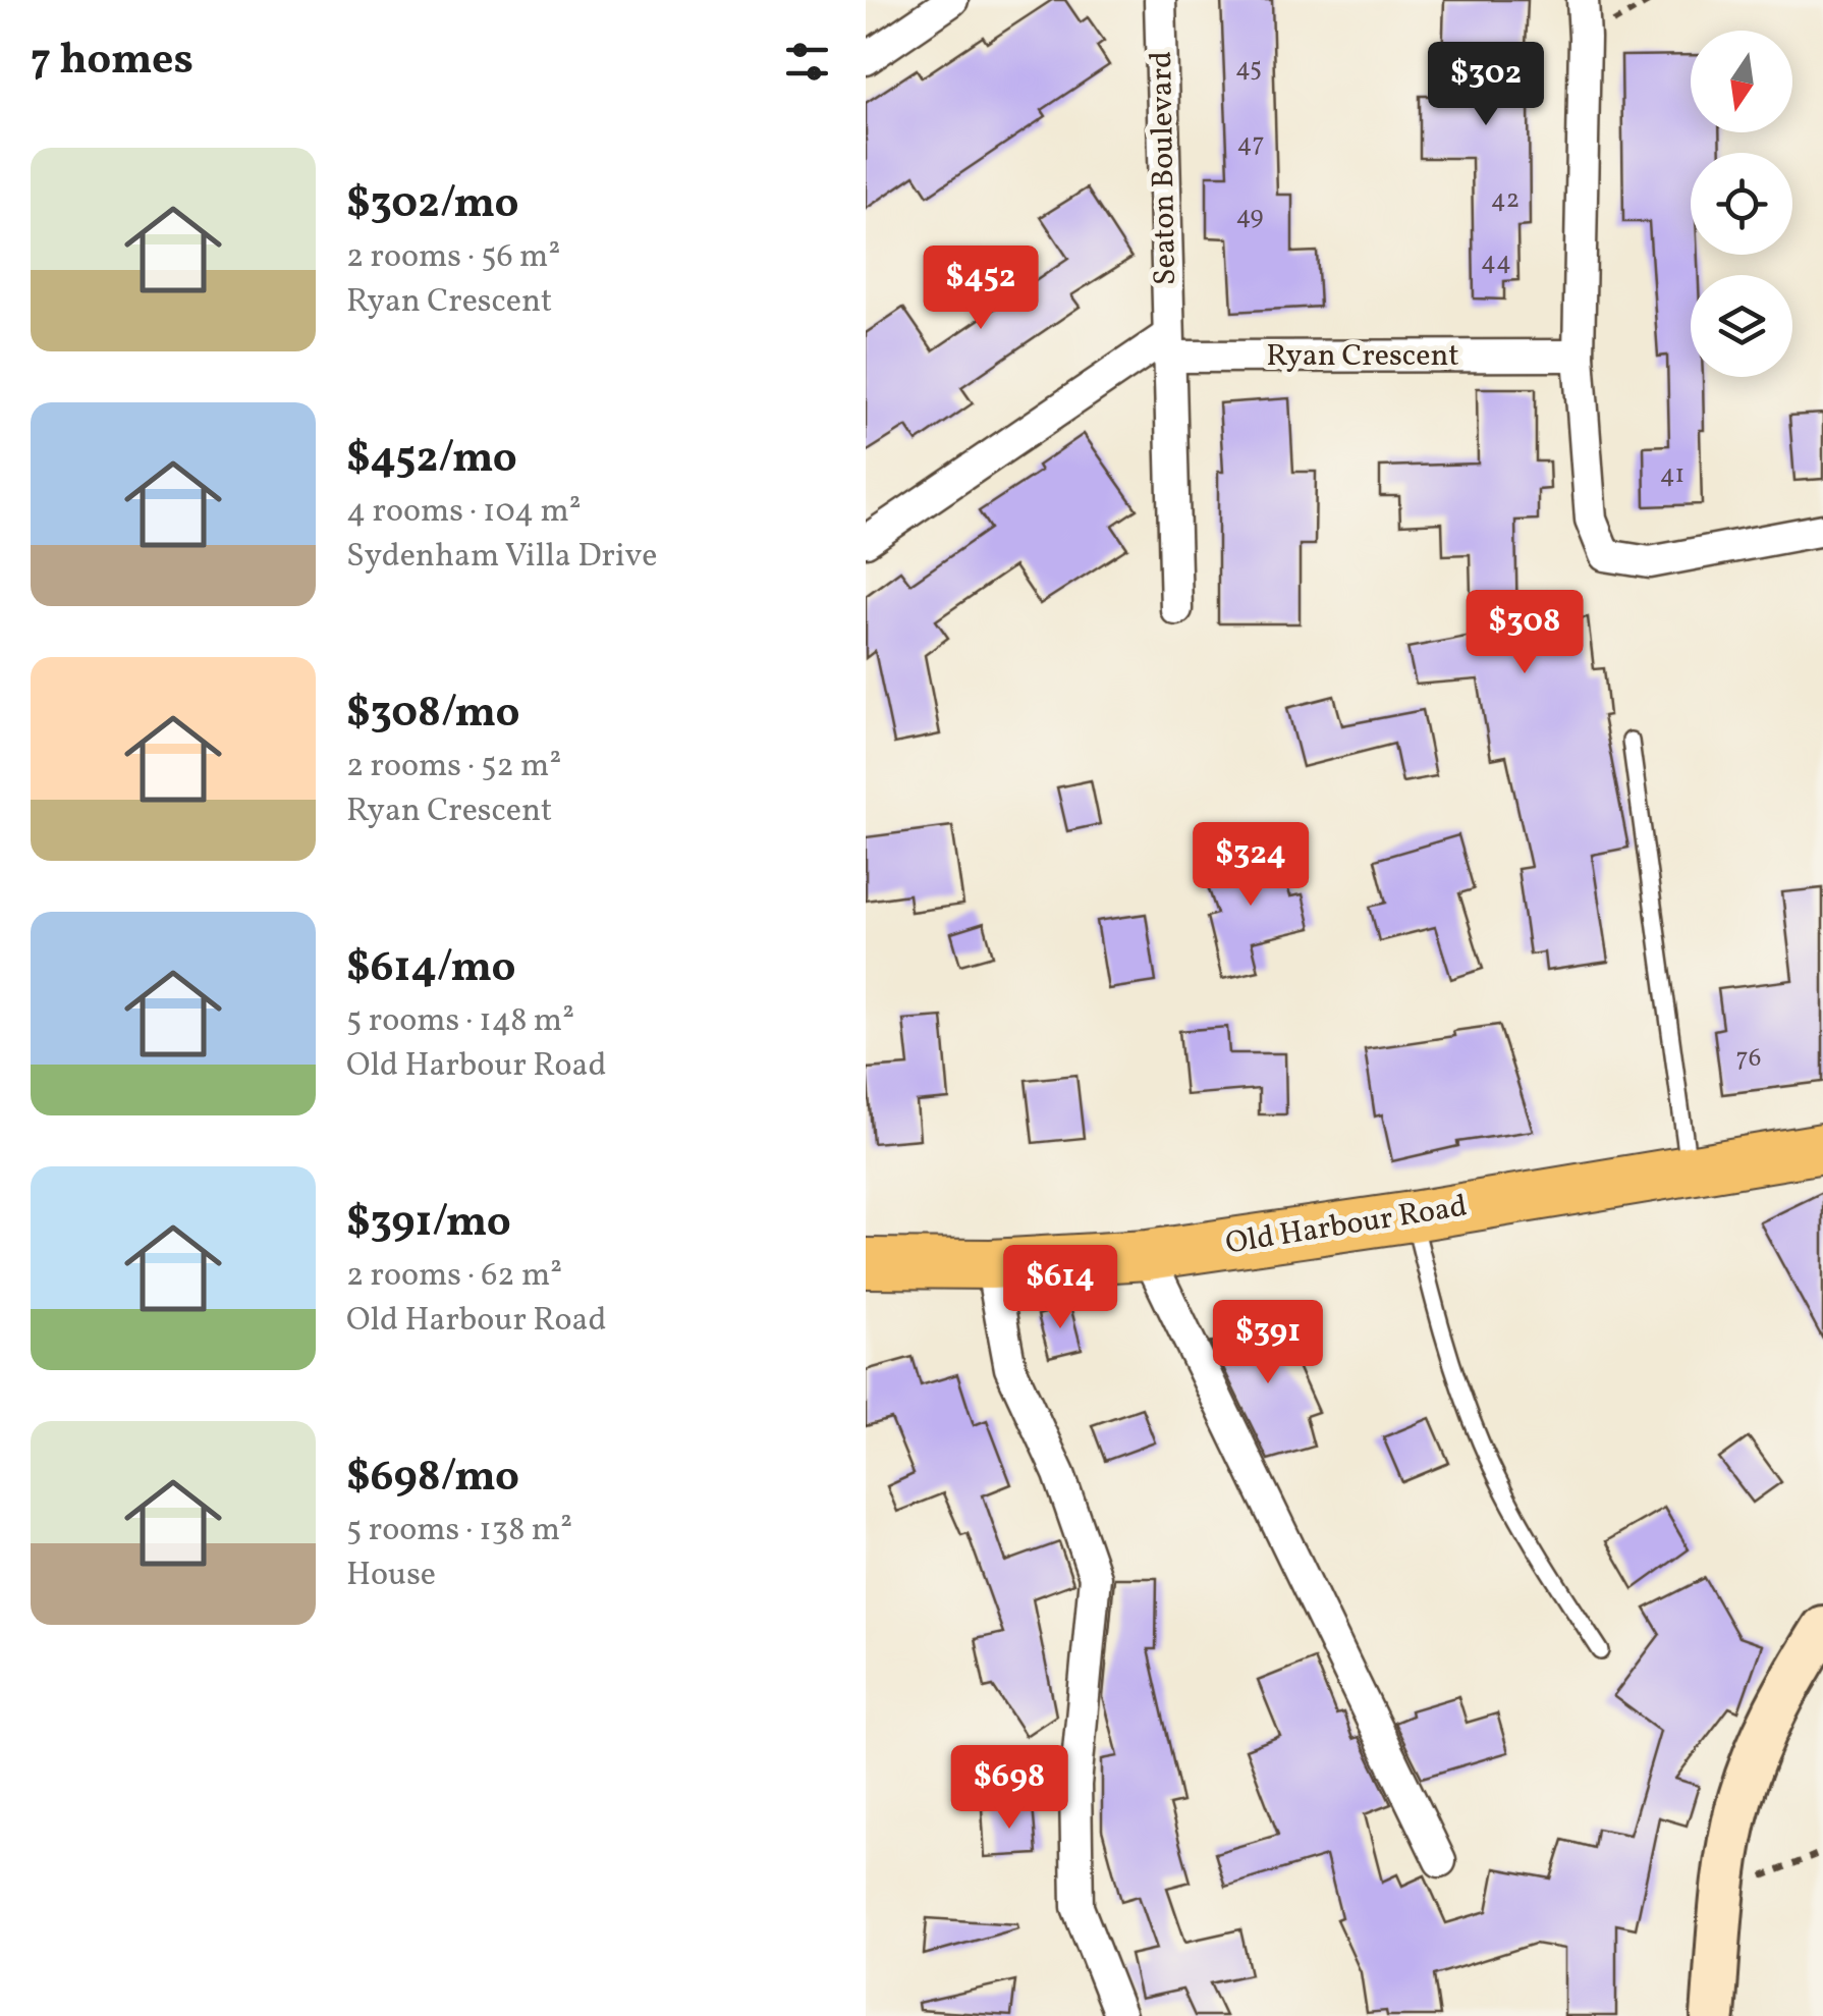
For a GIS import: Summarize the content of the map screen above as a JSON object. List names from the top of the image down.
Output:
{
  "streets": {
    "main road": ["Old Harbour Road"],
    "street": ["Seaton Boulevard", "Ryan Crescent"]
  },
  "crossings": [
    ["Seaton Boulevard", "Ryan Crescent"]
  ],
  "house_numbers": [
    "45",
    "47",
    "42",
    "49",
    "44",
    "41",
    "76"
  ],
  "north": "bottom",
  "page": {
    "heading": "7 homes",
    "price": [
      "$302",
      "$452",
      "$308",
      "$324",
      "$614",
      "$391",
      "$698"
    ],
    "list": [
      {
        "name": "$302/mo",
        "note": "2 rooms · 56 m² · Ryan Crescent"
      },
      {
        "name": "$452/mo",
        "note": "4 rooms · 104 m² · Sydenham Villa Drive"
      },
      {
        "name": "$308/mo",
        "note": "2 rooms · 52 m² · Ryan Crescent"
      },
      {
        "name": "$614/mo",
        "note": "5 rooms · 148 m² · Old Harbour Road"
      },
      {
        "name": "$391/mo",
        "note": "2 rooms · 62 m² · Old Harbour Road"
      },
      {
        "name": "$698/mo",
        "note": "5 rooms · 138 m² · House"
      }
    ]
  }
}
